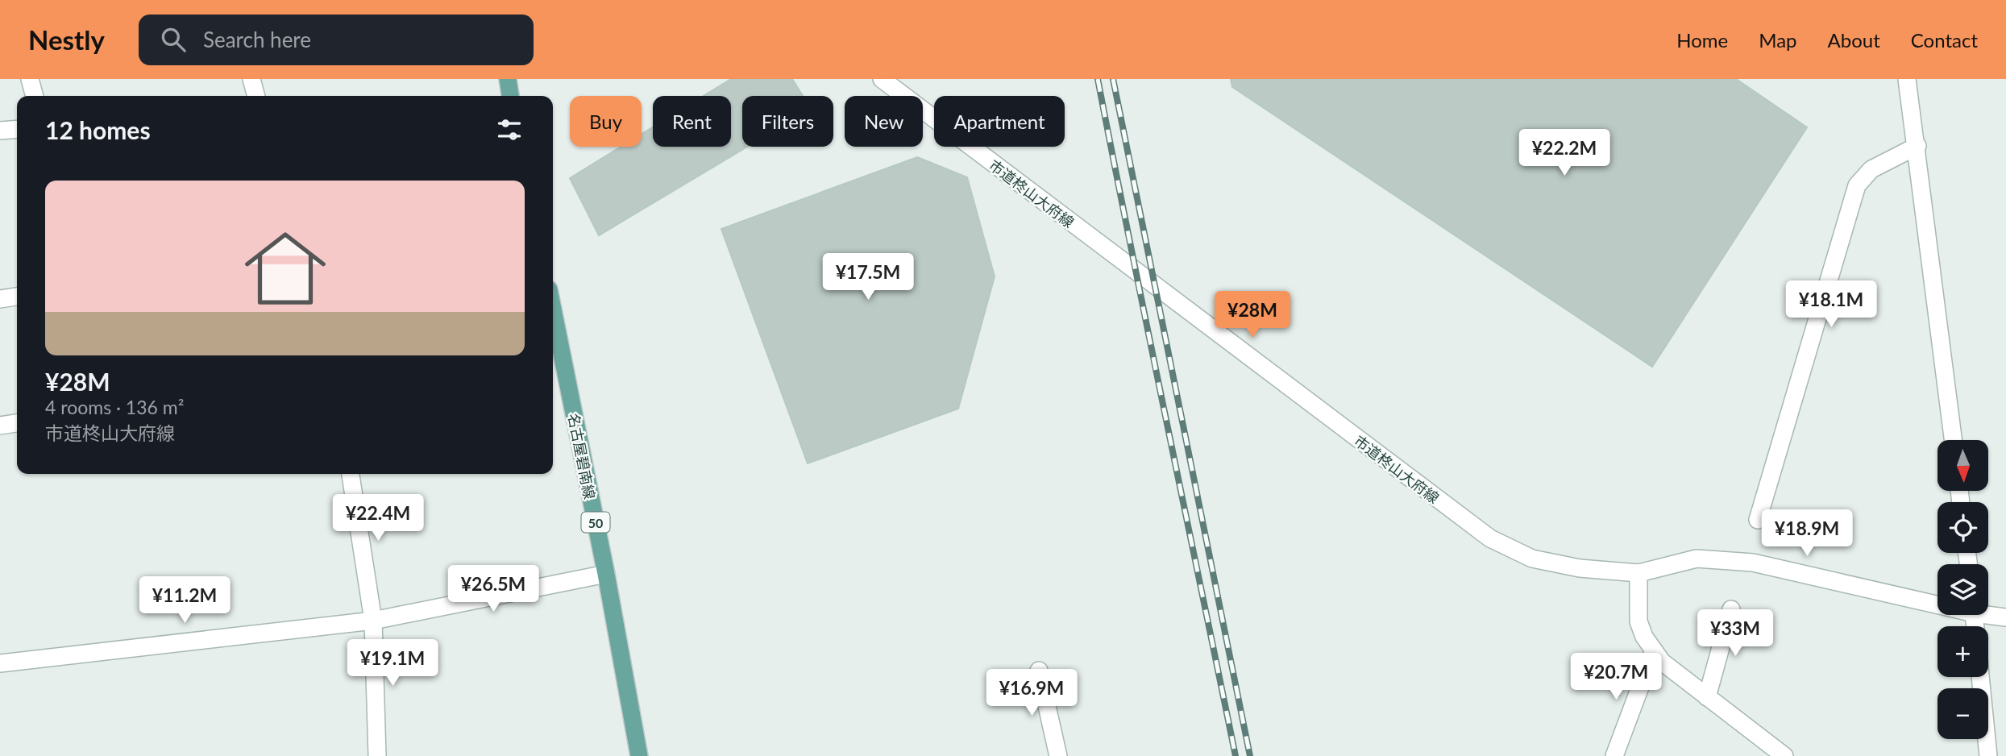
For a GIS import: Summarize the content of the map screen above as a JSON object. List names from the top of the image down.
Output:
{
  "streets": {
    "main road": ["名古屋碧南線", "50"],
    "street": ["市道柊山大府線"]
  },
  "north": "bottom",
  "page": {
    "header": "Nestly",
    "search": "Search here",
    "nav": [
      "Home",
      "Map",
      "About",
      "Contact"
    ],
    "chip": [
      "Buy",
      "Rent",
      "Filters",
      "New",
      "Apartment"
    ],
    "heading": "12 homes",
    "price": [
      "¥22.2M",
      "¥17.5M",
      "¥18.1M",
      "¥28M",
      "¥22.4M",
      "¥18.9M",
      "¥26.5M",
      "¥11.2M",
      "¥33M",
      "¥19.1M",
      "¥20.7M",
      "¥16.9M"
    ],
    "list": [
      {
        "name": "¥28M",
        "note": "4 rooms · 136 m² · 市道柊山大府線"
      }
    ],
    "map_buttons": ["+", "−"]
  }
}
